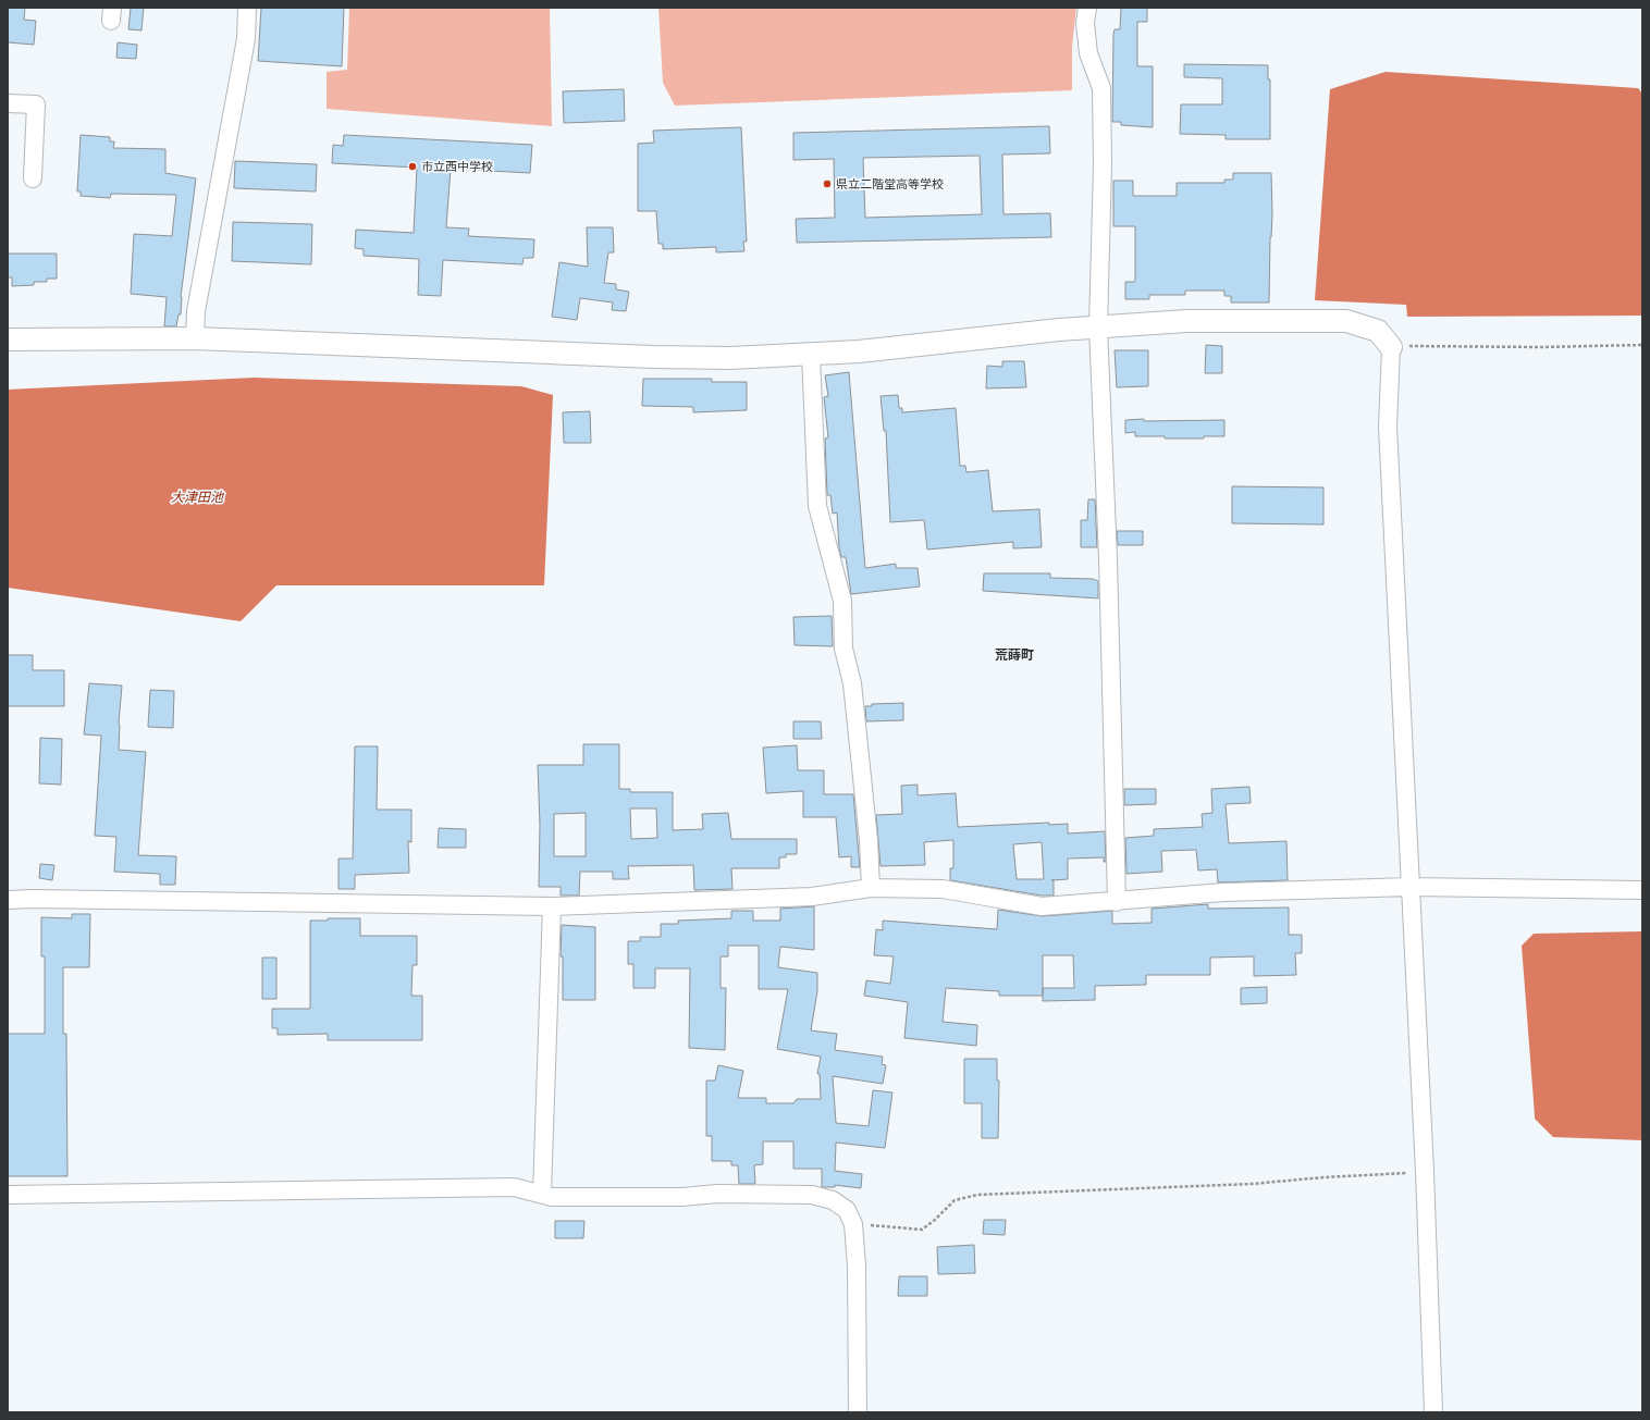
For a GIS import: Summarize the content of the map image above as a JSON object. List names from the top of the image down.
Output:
{
  "districts": ["荒蒔町"],
  "water": ["大津田池"],
  "places": ["市立西中学校", "県立二階堂高等学校"]
}
